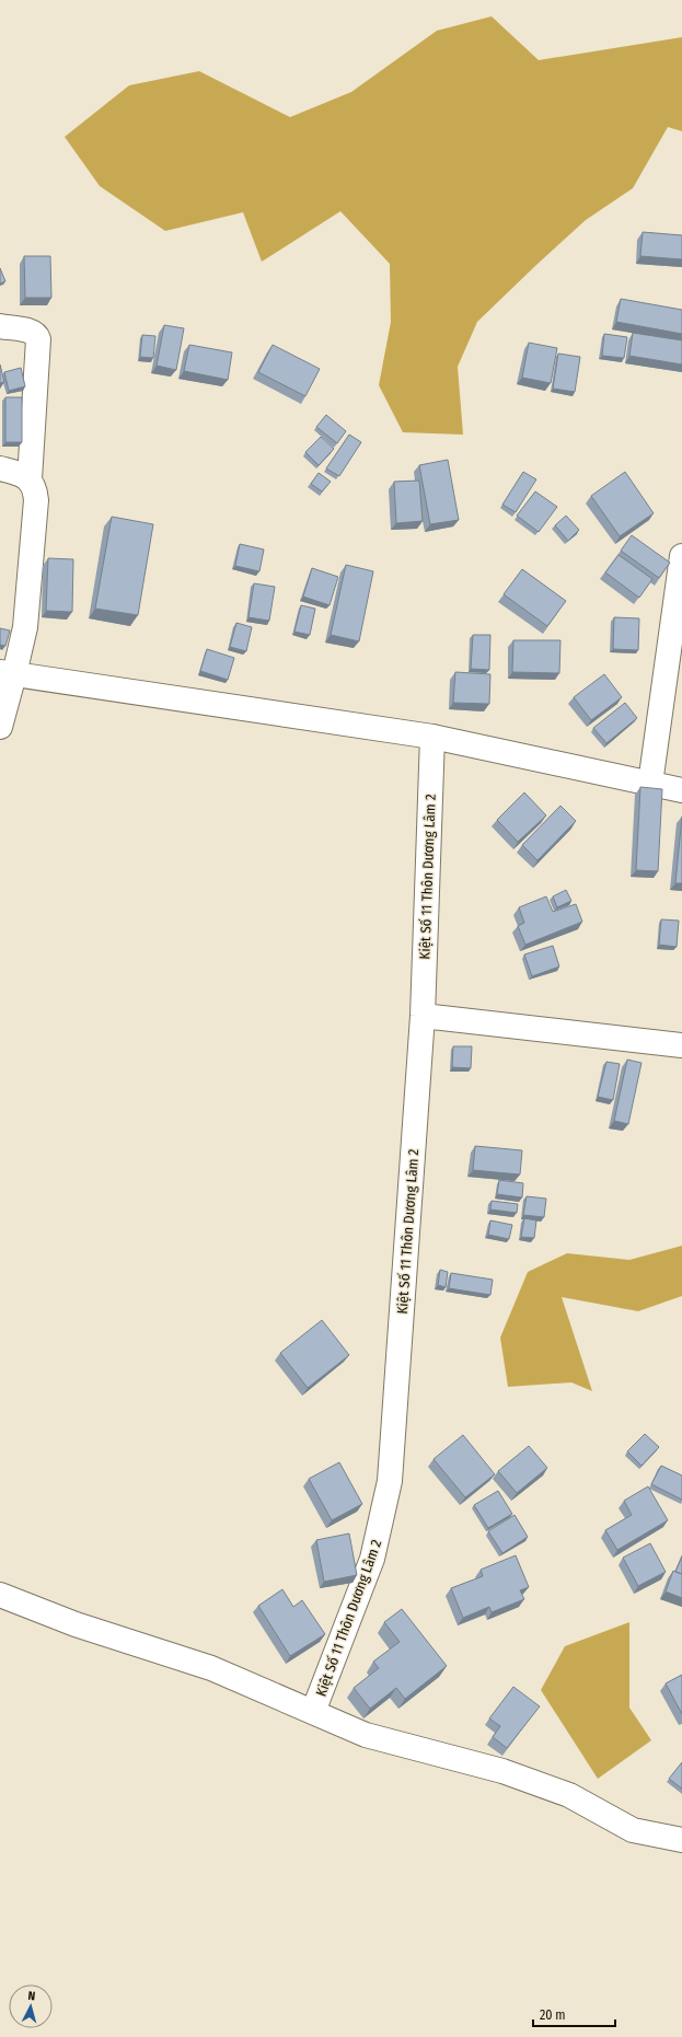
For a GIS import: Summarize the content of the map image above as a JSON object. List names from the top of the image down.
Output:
{
  "streets": {
    "street": ["Kiệt Số 11 Thôn Dương Lâm 2"]
  },
  "scale_bar": "20 m",
  "north": "top"
}
